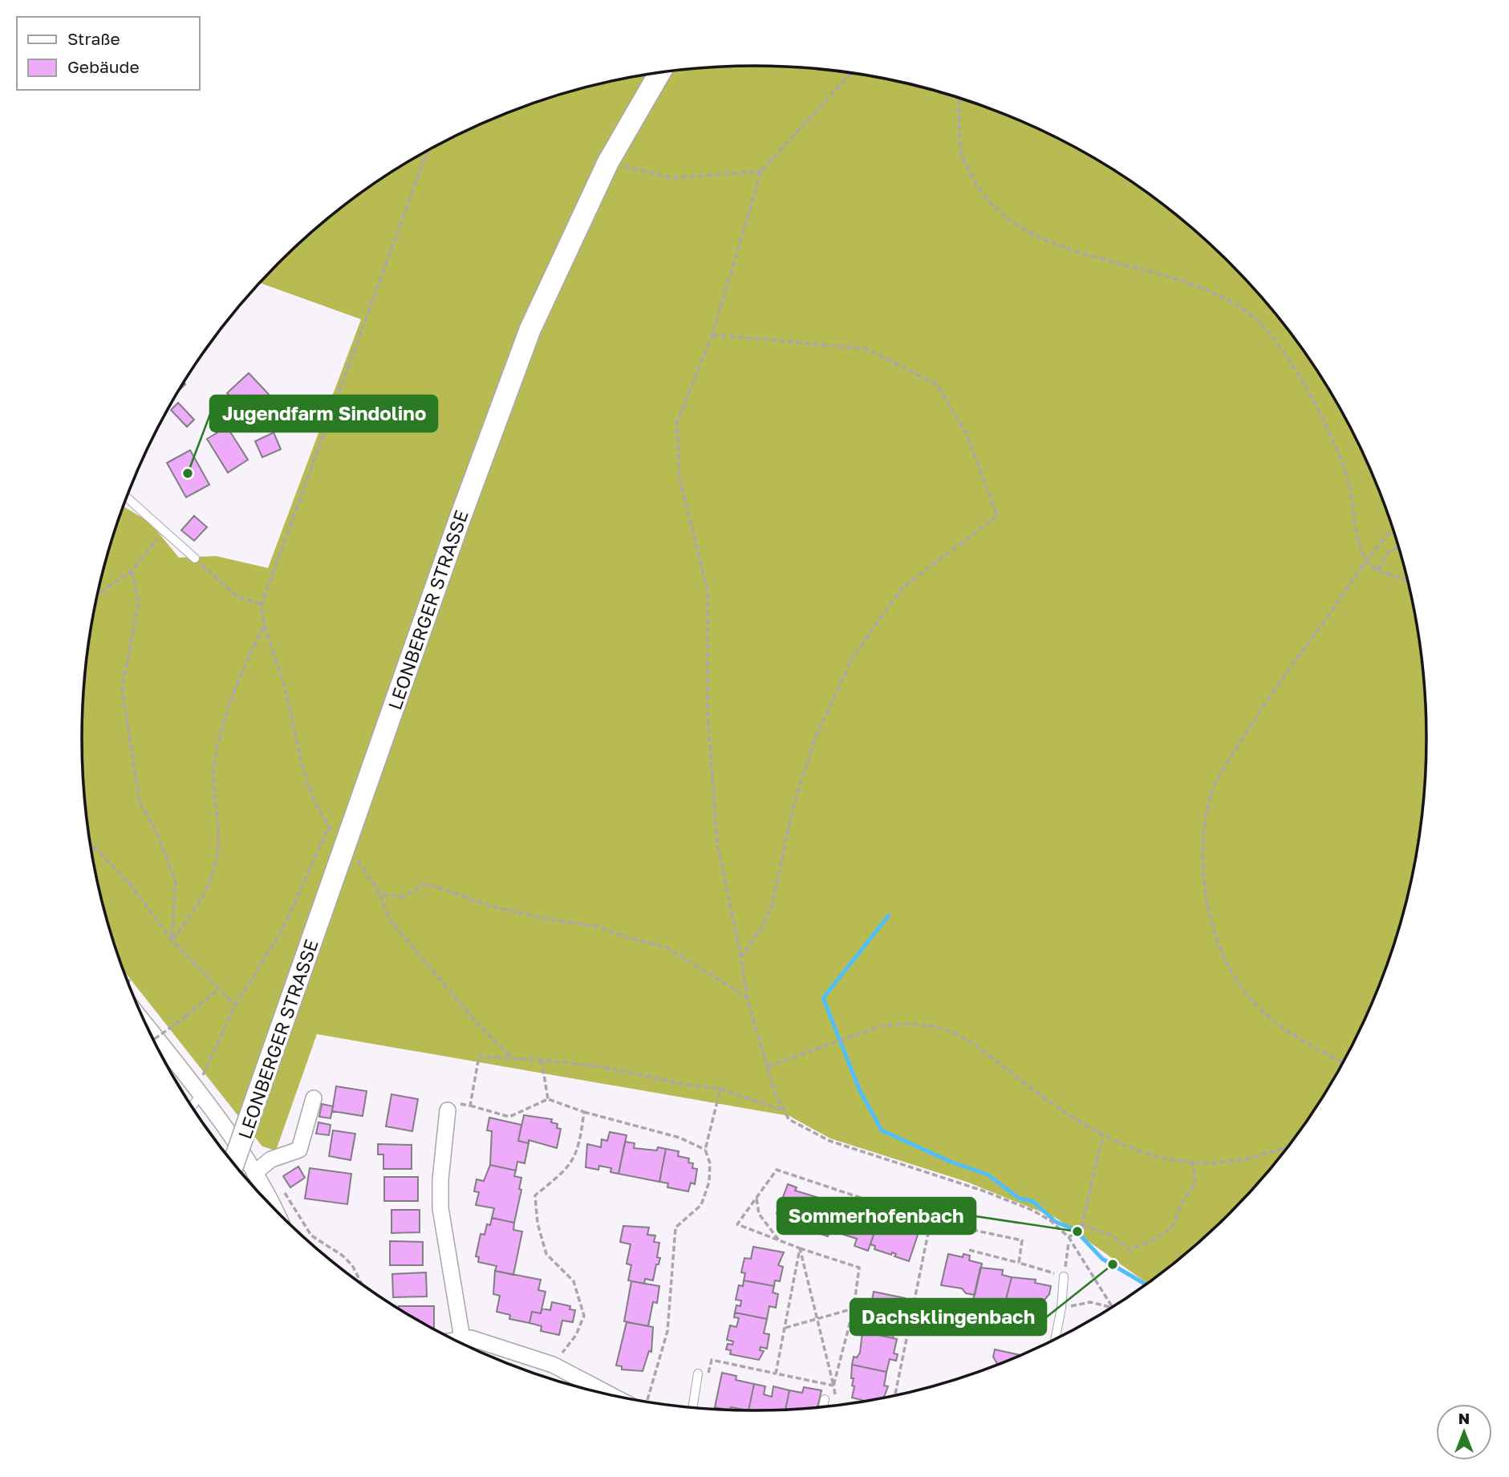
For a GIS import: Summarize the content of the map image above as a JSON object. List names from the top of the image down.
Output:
{
  "streets": {
    "main road": ["LEONBERGER STRASSE"]
  },
  "places": ["Jugendfarm Sindolino", "Sommerhofenbach", "Dachsklingenbach"],
  "legend": ["Straße", "Gebäude"],
  "north": "top"
}
